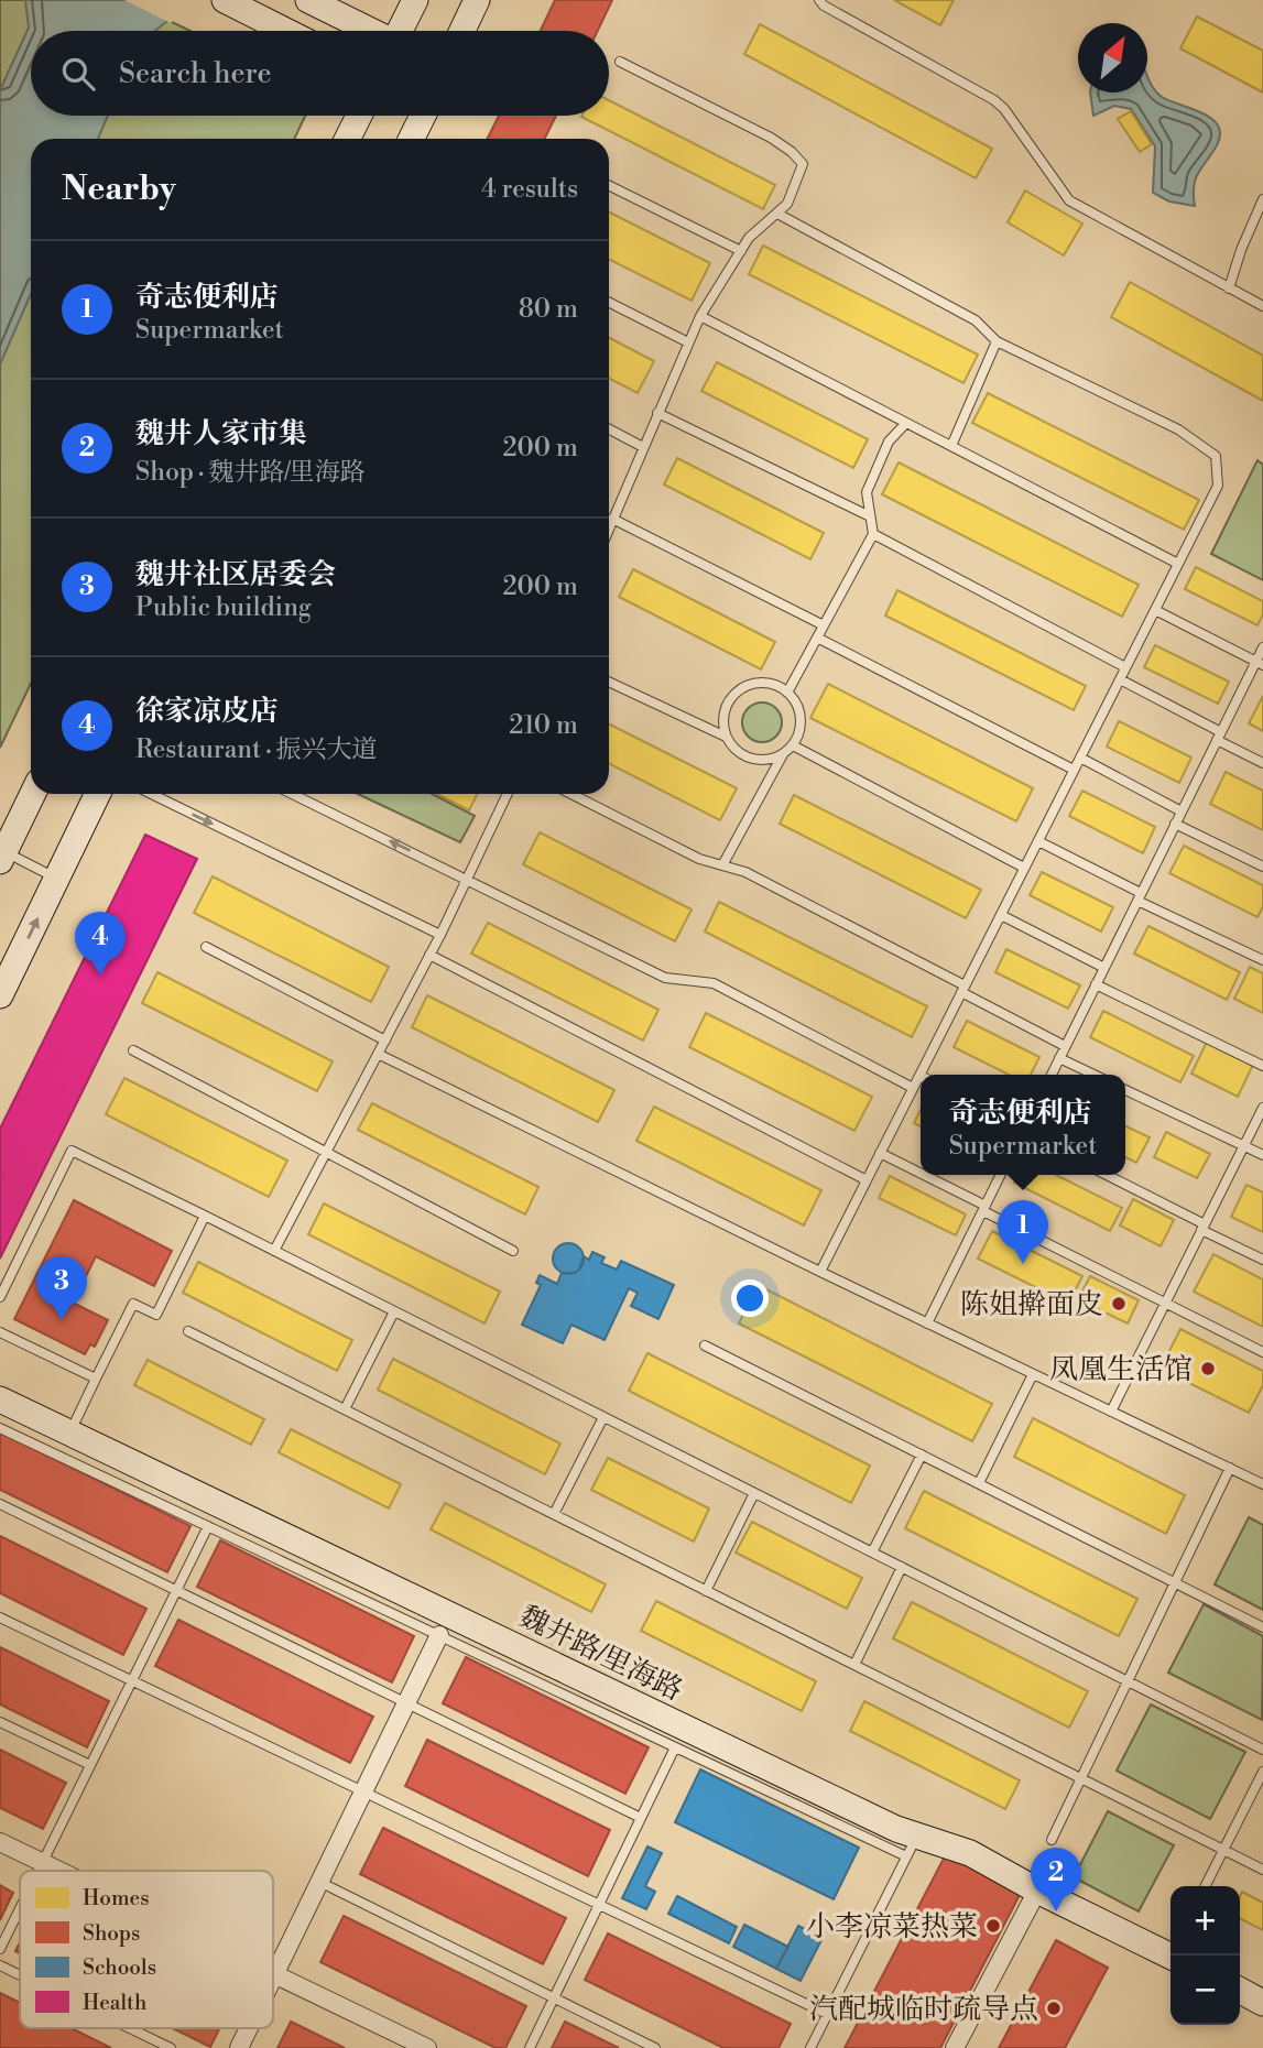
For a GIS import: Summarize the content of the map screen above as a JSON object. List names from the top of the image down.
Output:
{
  "streets": {
    "street": ["魏井路/里海路"]
  },
  "places": [
    "陈姐擀面皮",
    "凤凰生活馆",
    "小李凉菜热菜",
    "汽配城临时疏导点"
  ],
  "legend": [
    "Homes",
    "Shops",
    "Schools",
    "Health"
  ],
  "north": "top right",
  "page": {
    "search": "Search here",
    "heading": ["Nearby", "4 results"],
    "list": [
      {
        "mark": "1",
        "name": "奇志便利店",
        "note": "Supermarket",
        "value": "80 m"
      },
      {
        "mark": "2",
        "name": "魏井人家市集",
        "note": "Shop · 魏井路/里海路",
        "value": "200 m"
      },
      {
        "mark": "3",
        "name": "魏井社区居委会",
        "note": "Public building",
        "value": "200 m"
      },
      {
        "mark": "4",
        "name": "徐家凉皮店",
        "note": "Restaurant · 振兴大道",
        "value": "210 m"
      }
    ],
    "pins": [
      "4",
      "1",
      "3",
      "2"
    ],
    "popup": ["奇志便利店", "Supermarket"],
    "map_buttons": ["+", "−"]
  }
}
